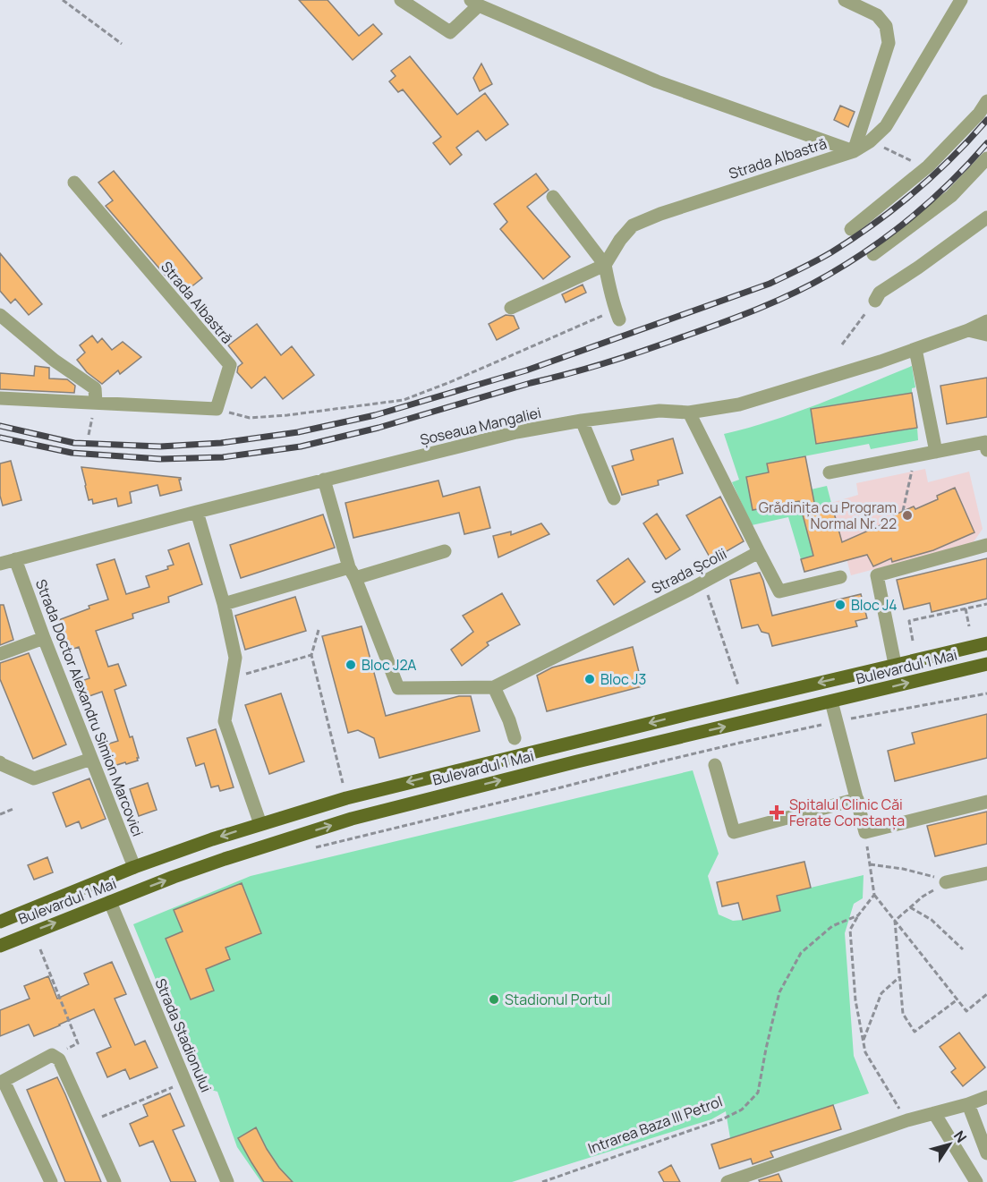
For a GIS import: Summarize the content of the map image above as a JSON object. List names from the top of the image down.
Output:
{
  "streets": {
    "main road": ["Bulevardul 1 Mai"],
    "street": [
      "Strada Albastră",
      "Șoseaua Mangaliei",
      "Strada Școlii",
      "Strada Doctor Alexandru Simion Marcovici",
      "Strada Stadionului"
    ],
    "path": ["Intrarea Baza III Petrol"]
  },
  "crossings": [
    ["Șoseaua Mangaliei", "Strada Doctor Alexandru Simion Marcovici"],
    ["Bulevardul 1 Mai", "Strada Doctor Alexandru Simion Marcovici"],
    ["Bulevardul 1 Mai", "Strada Stadionului"]
  ],
  "places": {
    "other": [
      "Grădinița cu Program Normal Nr. 22",
      "Bloc J4",
      "Bloc J2A",
      "Bloc J3",
      "Stadionul Portul"
    ],
    "health": ["Spitalul Clinic Căi Ferate Constanța"]
  },
  "north": "top right"
}
